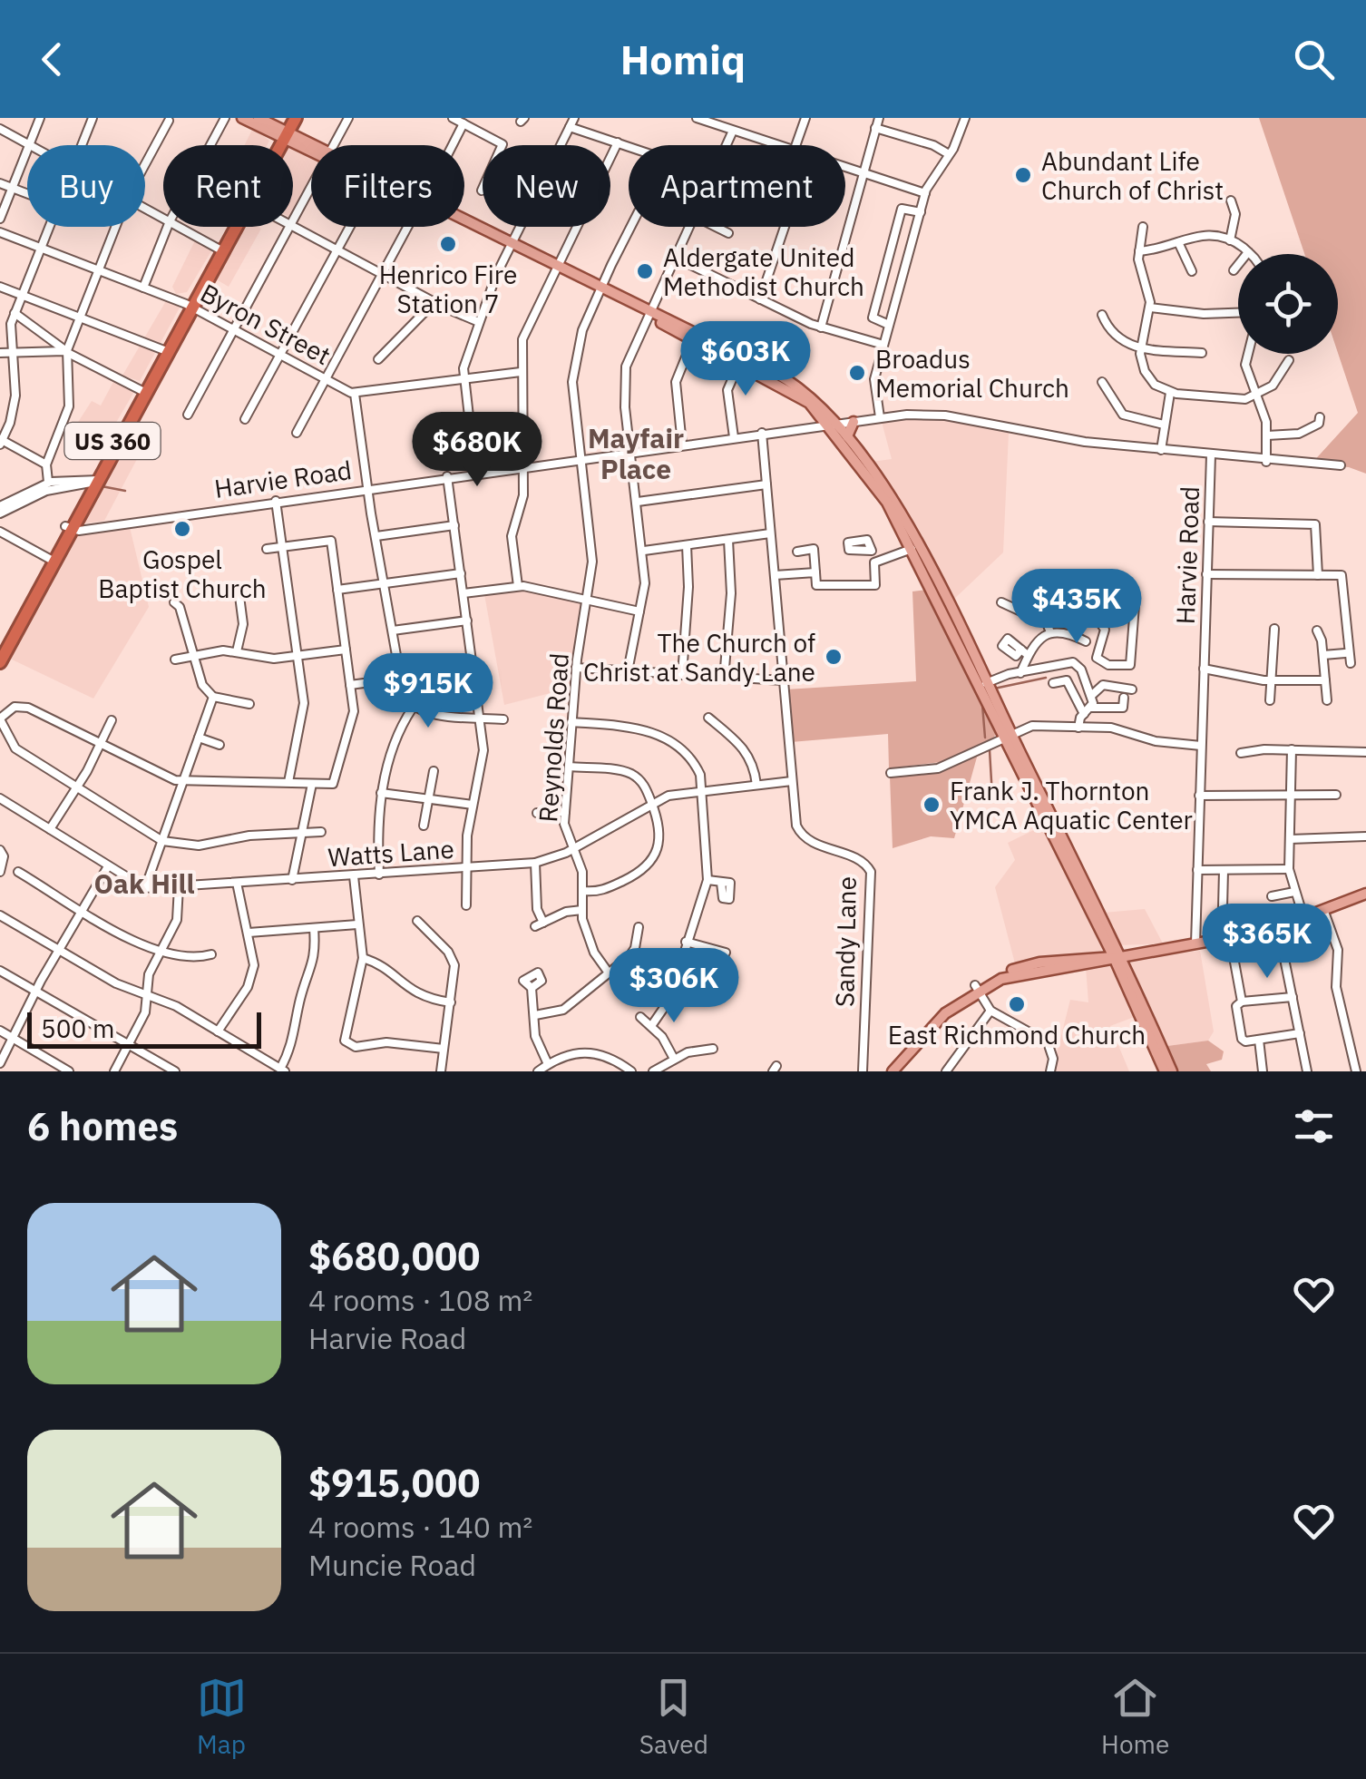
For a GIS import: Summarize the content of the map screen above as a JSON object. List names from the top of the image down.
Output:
{
  "streets": {
    "highway": ["US 360"],
    "street": [
      "Byron Street",
      "Harvie Road",
      "Reynolds Road",
      "Watts Lane",
      "Sandy Lane"
    ]
  },
  "crossings": [
    ["Byron Street", "US 360"],
    ["US 360", "Harvie Road"],
    ["Harvie Road", "Reynolds Road"],
    ["Harvie Road", "Sandy Lane"],
    ["Reynolds Road", "Watts Lane"],
    ["Watts Lane", "Sandy Lane"]
  ],
  "districts": ["Mayfair Place", "Oak Hill"],
  "places": [
    "Abundant Life Church of Christ",
    "Henrico Fire Station 7",
    "Aldergate United Methodist Church",
    "Broadus Memorial Church",
    "Gospel Baptist Church",
    "The Church of Christ at Sandy Lane",
    "Frank J. Thornton YMCA Aquatic Center",
    "East Richmond Church"
  ],
  "scale_bar": "500 m",
  "page": {
    "header": "Homiq",
    "chip": [
      "Buy",
      "Rent",
      "Filters",
      "New",
      "Apartment"
    ],
    "price": [
      "$603K",
      "$680K",
      "$435K",
      "$915K",
      "$365K",
      "$306K"
    ],
    "scale": "500 m",
    "heading": "6 homes",
    "list": [
      {
        "name": "$680,000",
        "note": "4 rooms · 108 m² · Harvie Road"
      },
      {
        "name": "$915,000",
        "note": "4 rooms · 140 m² · Muncie Road"
      }
    ],
    "tabs": ["Map", "Saved", "Home"]
  }
}
